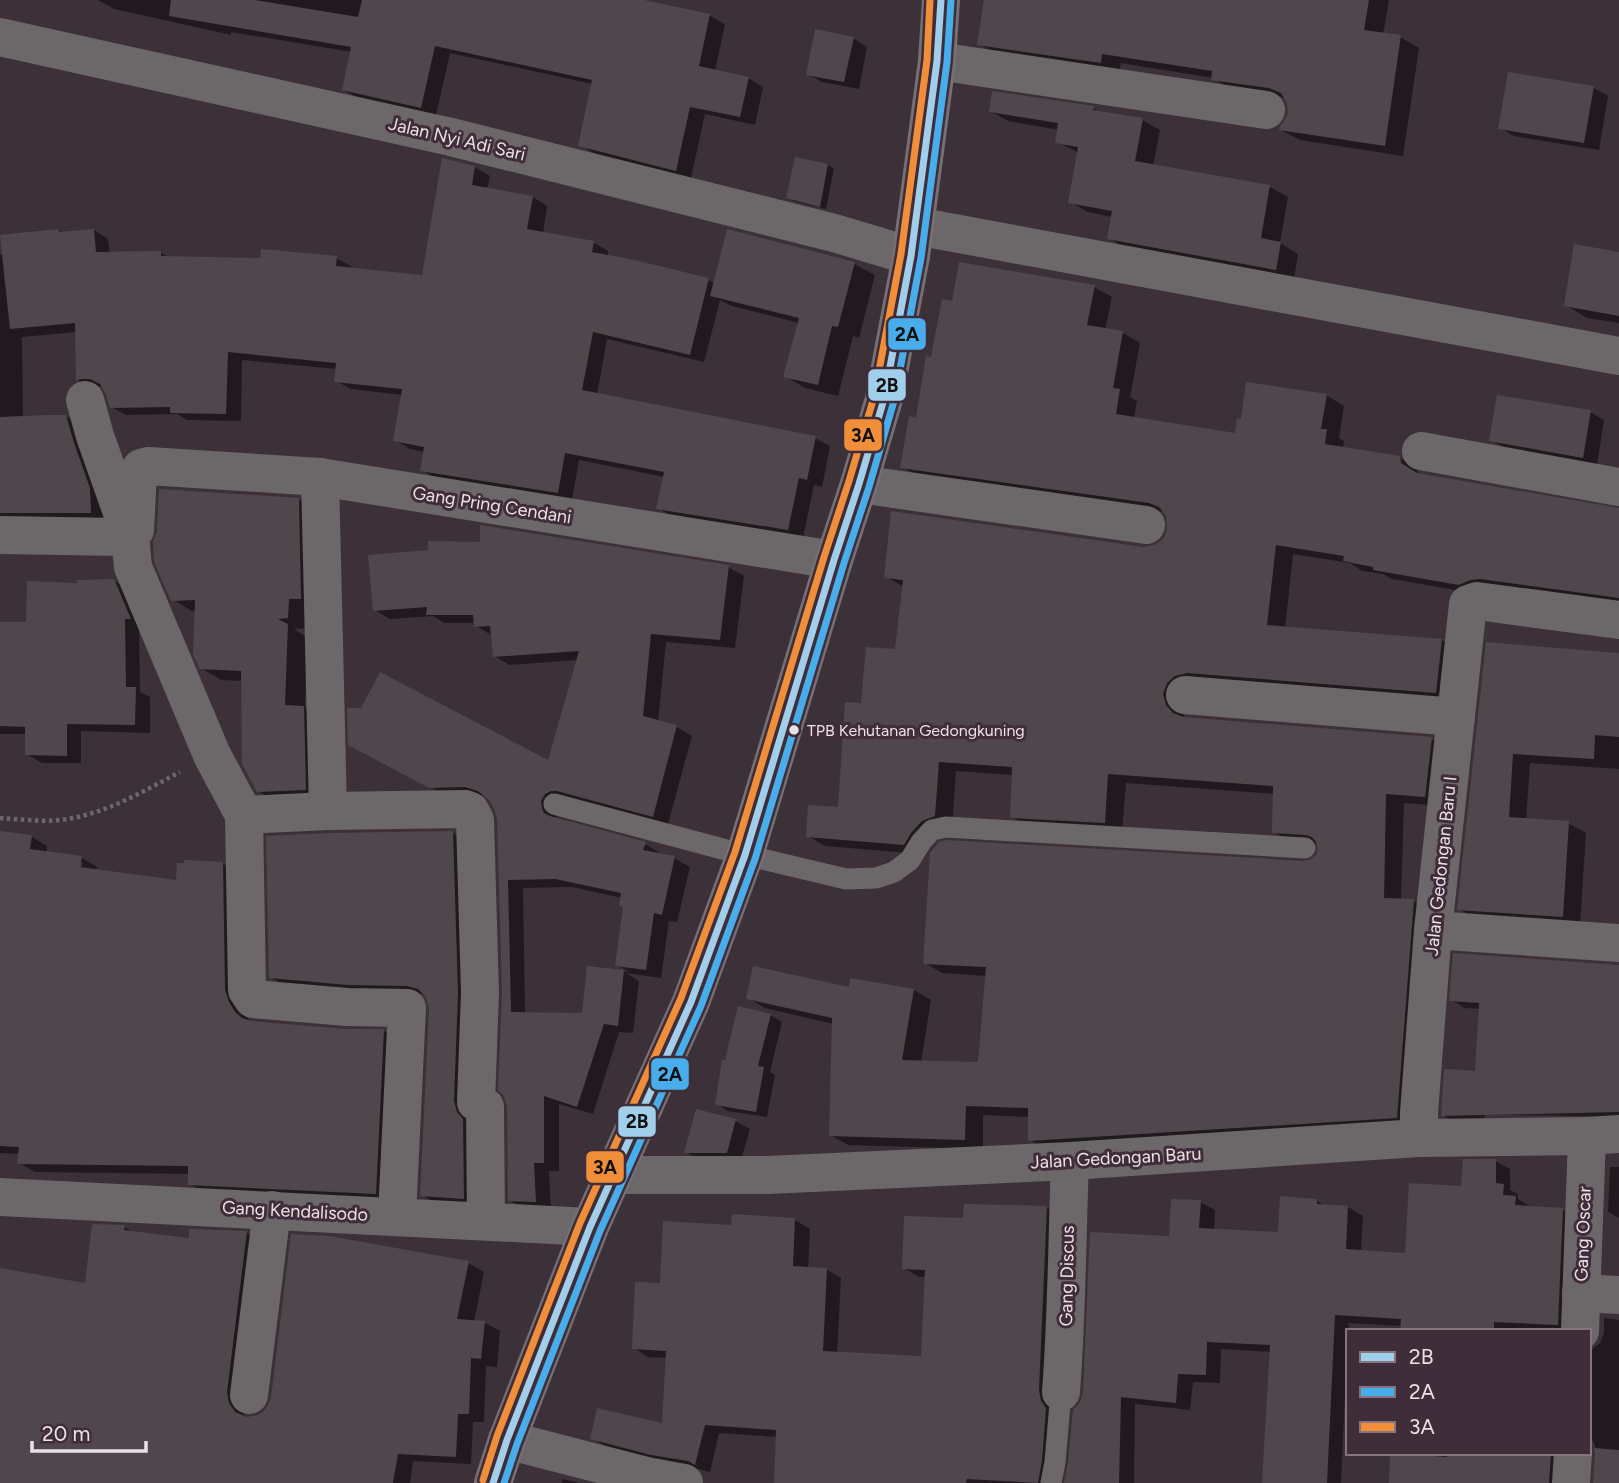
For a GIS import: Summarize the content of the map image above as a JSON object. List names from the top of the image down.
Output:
{
  "streets": {
    "street": [
      "Jalan Nyi Adi Sari",
      "Gang Pring Cendani",
      "Jalan Gedongan Baru I",
      "Jalan Gedongan Baru",
      "Gang Kendalisodo",
      "Gang Oscar",
      "Gang Discus"
    ]
  },
  "crossings": [
    ["Jalan Gedongan Baru I", "Jalan Gedongan Baru"],
    ["Jalan Gedongan Baru", "Gang Oscar"],
    ["Jalan Gedongan Baru", "Gang Discus"]
  ],
  "places": ["TPB Kehutanan Gedongkuning"],
  "lines": ["transit line 2B", "transit line 3A", "transit line 2A"],
  "legend": ["2B", "2A", "3A"],
  "scale_bar": "20 m"
}
